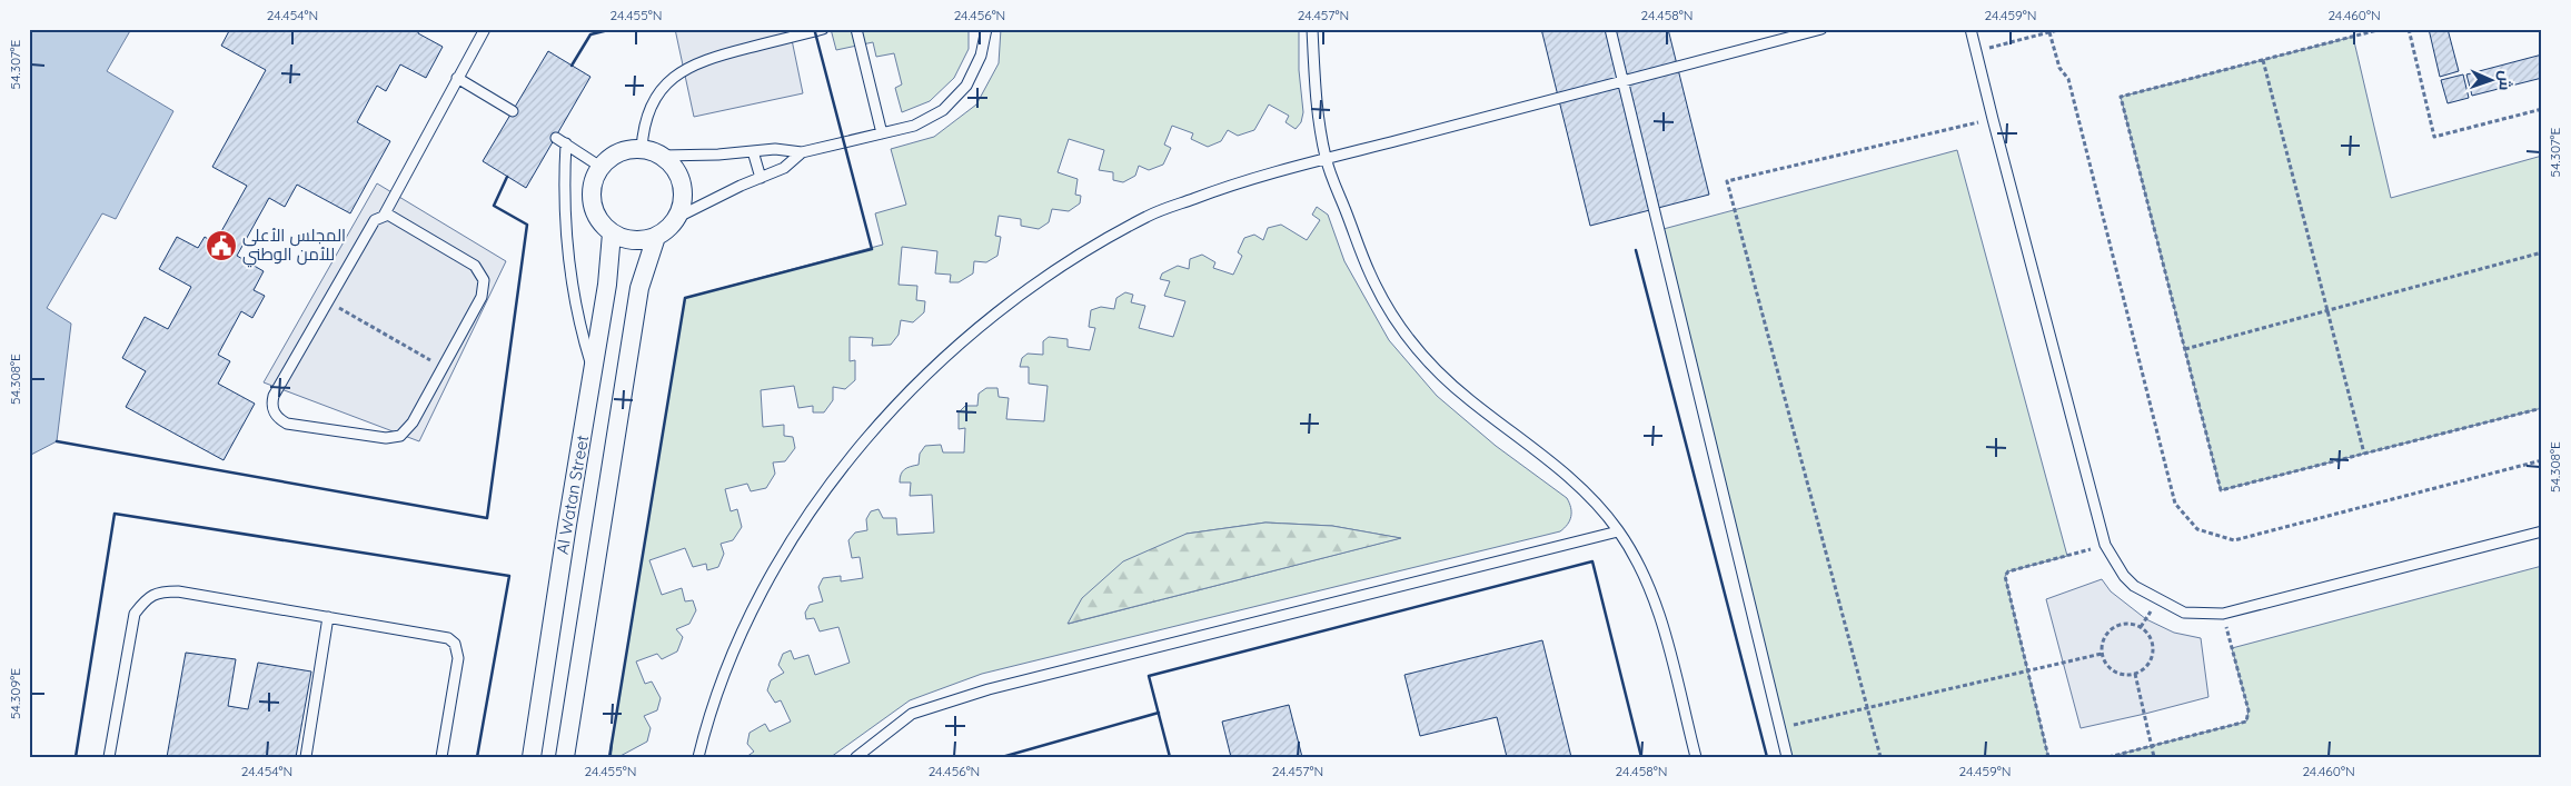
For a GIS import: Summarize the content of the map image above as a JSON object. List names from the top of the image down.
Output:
{
  "streets": {
    "street": ["Al Watan Street"]
  },
  "places": {
    "public building": ["المجلس الأعلى للأمن الوطني"]
  },
  "north": "right",
  "coordinates": [
    "24.454°N",
    "24.455°N",
    "24.456°N",
    "24.457°N",
    "24.458°N",
    "24.459°N",
    "24.460°N",
    "54.307°E",
    "54.308°E",
    "54.309°E"
  ]
}
